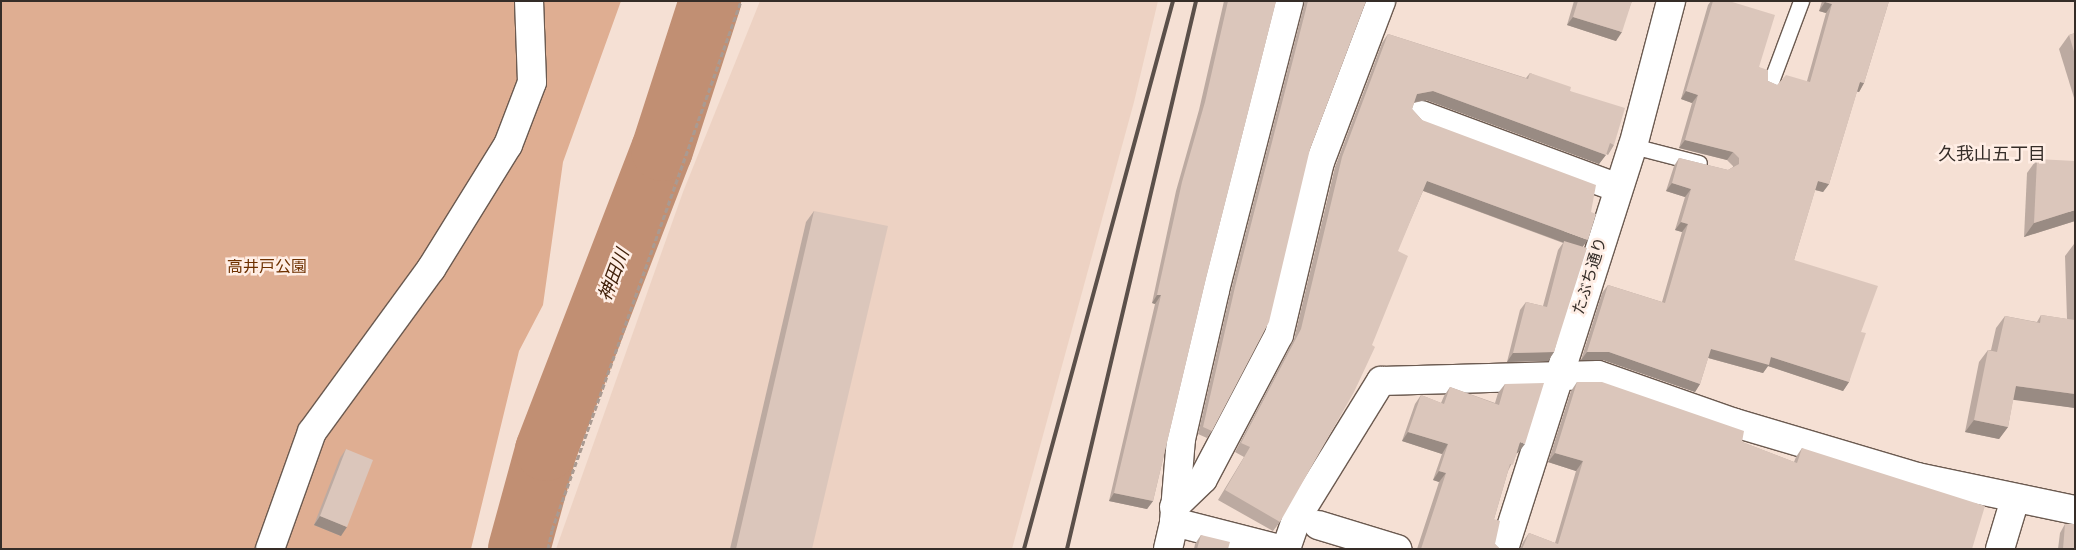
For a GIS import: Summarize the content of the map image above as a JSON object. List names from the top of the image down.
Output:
{
  "streets": {
    "street": ["たぶち通り"]
  },
  "districts": ["久我山五丁目"],
  "water": ["神田川"],
  "parks": ["高井戸公園"]
}
